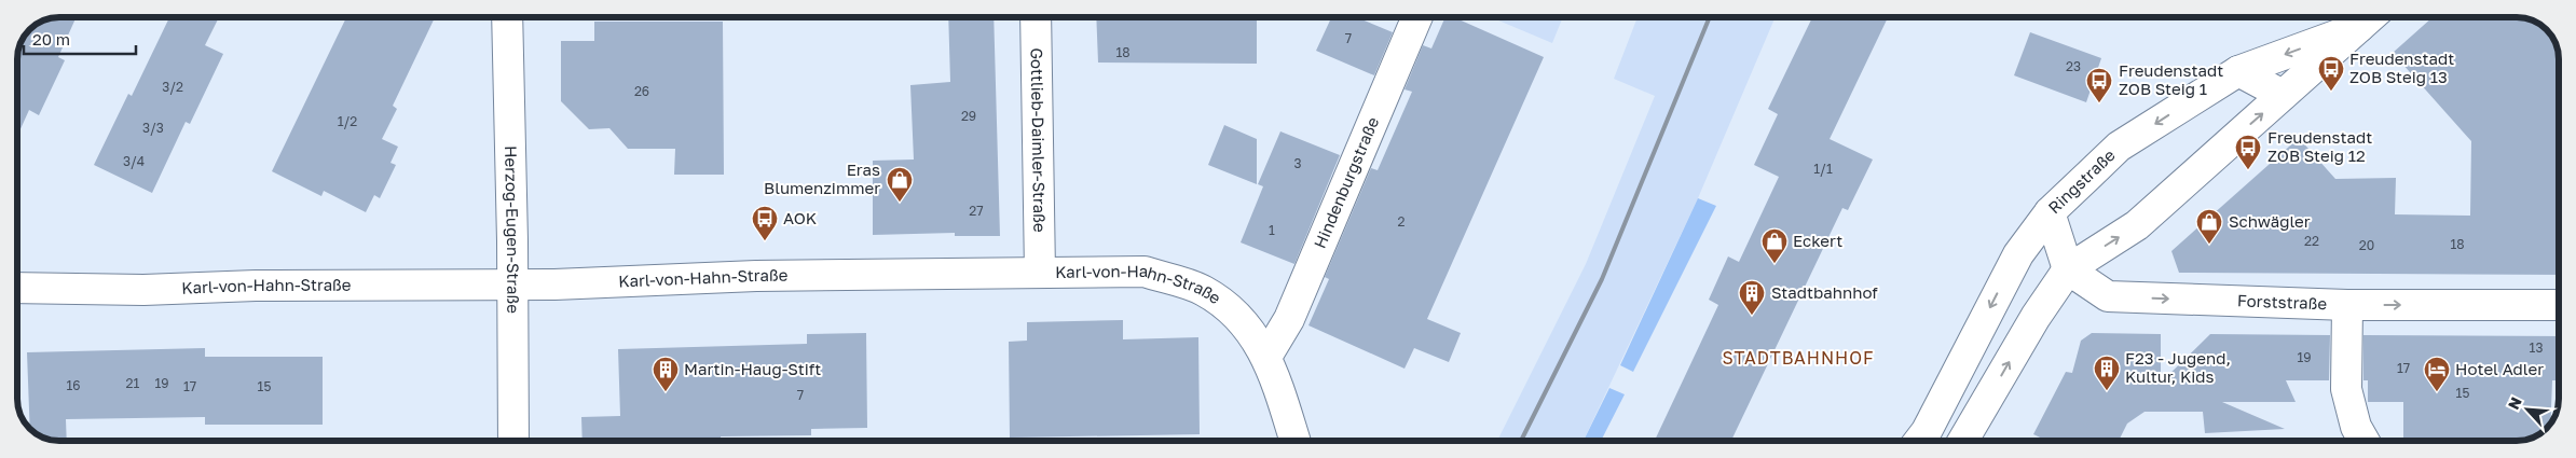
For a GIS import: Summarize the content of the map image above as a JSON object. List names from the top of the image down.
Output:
{
  "streets": {
    "street": [
      "Gottlieb-Daimler-Straße",
      "Ringstraße",
      "Hindenburgstraße",
      "Herzog-Eugen-Straße",
      "Karl-von-Hahn-Straße",
      "Forststraße"
    ]
  },
  "crossings": [
    ["Gottlieb-Daimler-Straße", "Karl-von-Hahn-Straße"],
    ["Ringstraße", "Forststraße"],
    ["Hindenburgstraße", "Karl-von-Hahn-Straße"],
    ["Herzog-Eugen-Straße", "Karl-von-Hahn-Straße"]
  ],
  "one_way": ["Forststraße"],
  "districts": ["STADTBAHNHOF"],
  "places": {
    "bus stop": [
      "Freudenstadt ZOB Steig 13",
      "Freudenstadt ZOB Steig 1",
      "Freudenstadt ZOB Steig 12",
      "AOK"
    ],
    "shop": ["Eras Blumenzimmer", "Schwägler", "Eckert"],
    "building": ["Stadtbahnhof", "F23 - Jugend, Kultur, Kids", "Martin-Haug-Stift"],
    "hotel": ["Hotel Adler"]
  },
  "house_numbers": [
    "7",
    "18",
    "23",
    "3/2",
    "26",
    "29",
    "1/2",
    "3/3",
    "3/4",
    "3",
    "1/1",
    "27",
    "2",
    "1",
    "22",
    "18",
    "20",
    "13",
    "19",
    "17",
    "21",
    "19",
    "16",
    "17",
    "15",
    "15",
    "7"
  ],
  "scale_bar": "20 m",
  "north": "top left"
}
